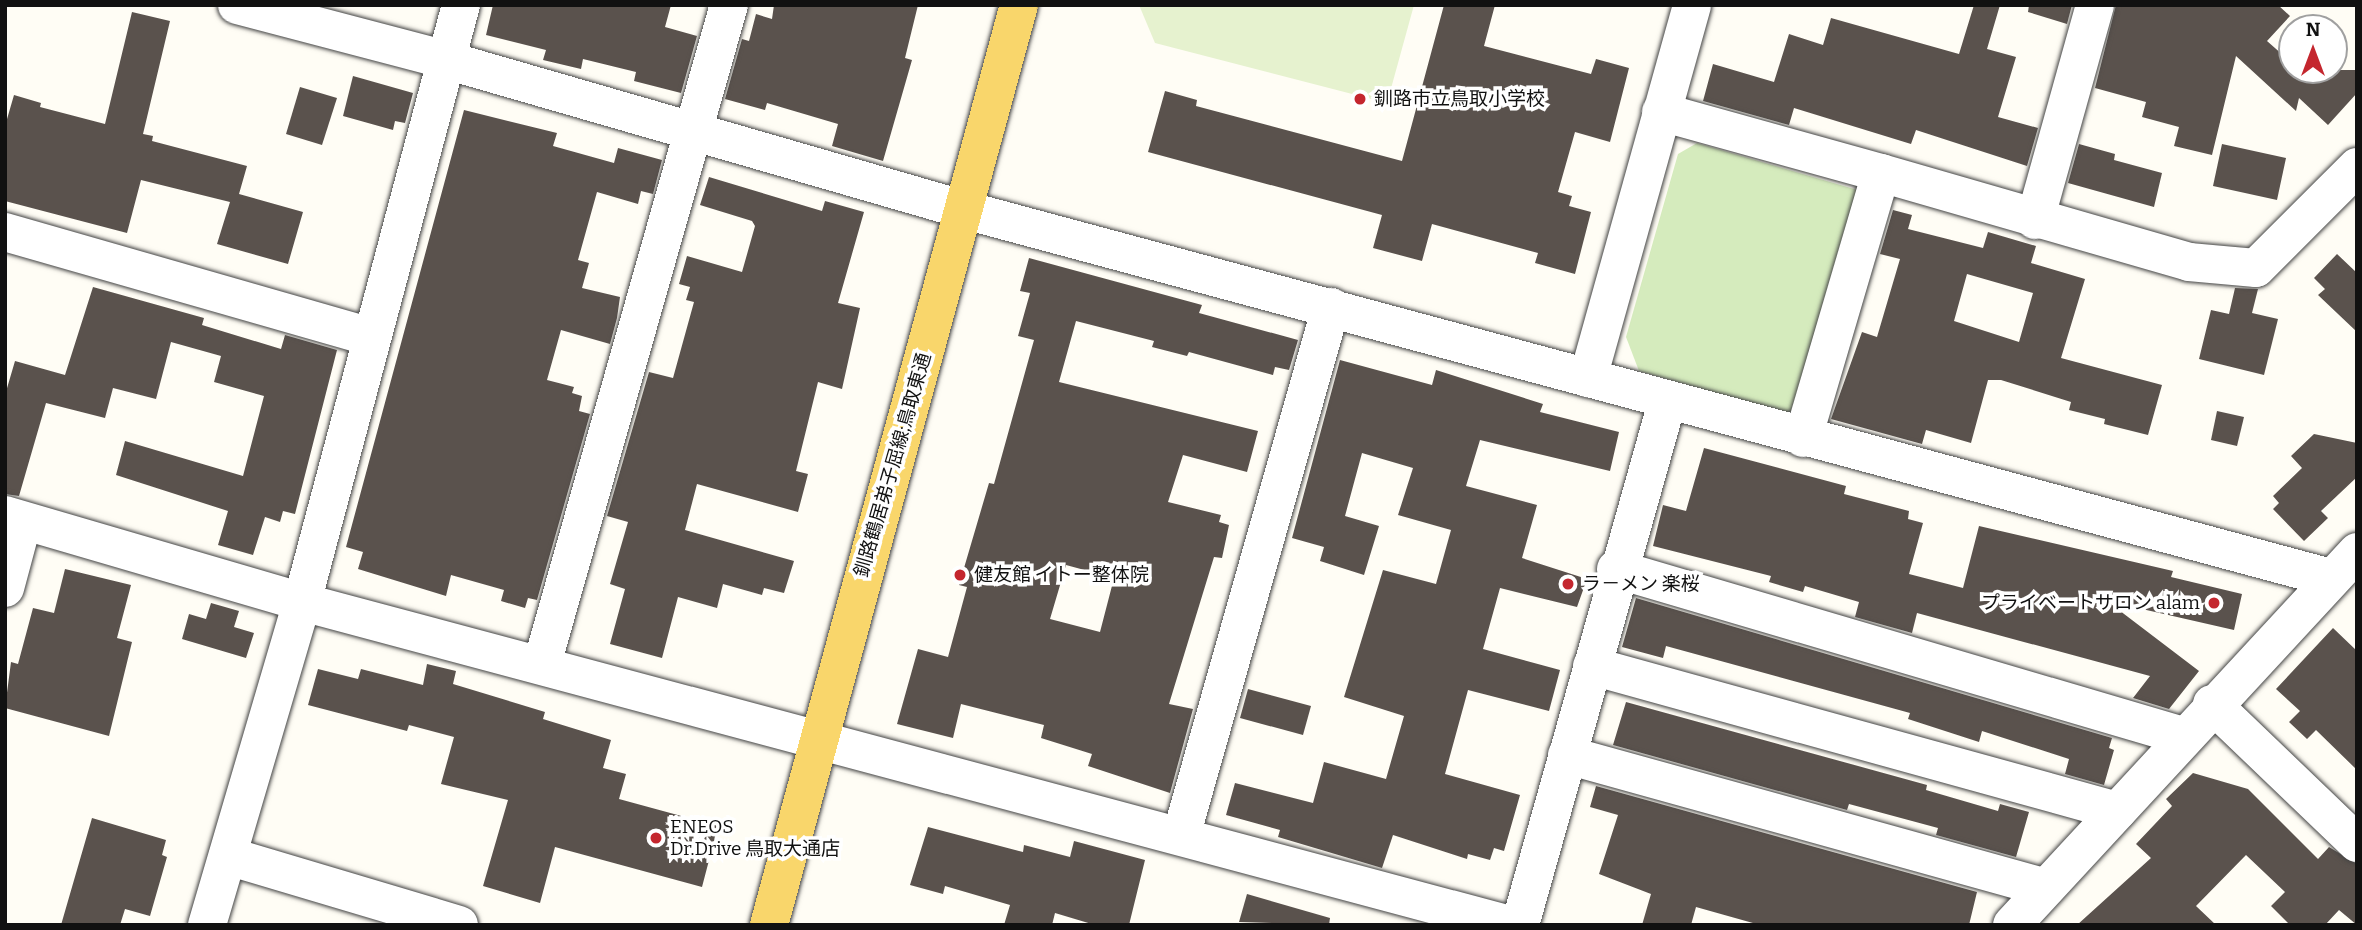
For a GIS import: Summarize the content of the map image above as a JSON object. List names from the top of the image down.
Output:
{
  "streets": {
    "main road": ["釧路鶴居弟子屈線;鳥取東通"]
  },
  "places": [
    "釧路市立鳥取小学校",
    "健友館 イトー整体院",
    "ラ－メン 楽桜",
    "プライベートサロン alam",
    "ENEOS Dr.Drive 鳥取大通店"
  ],
  "north": "top"
}
